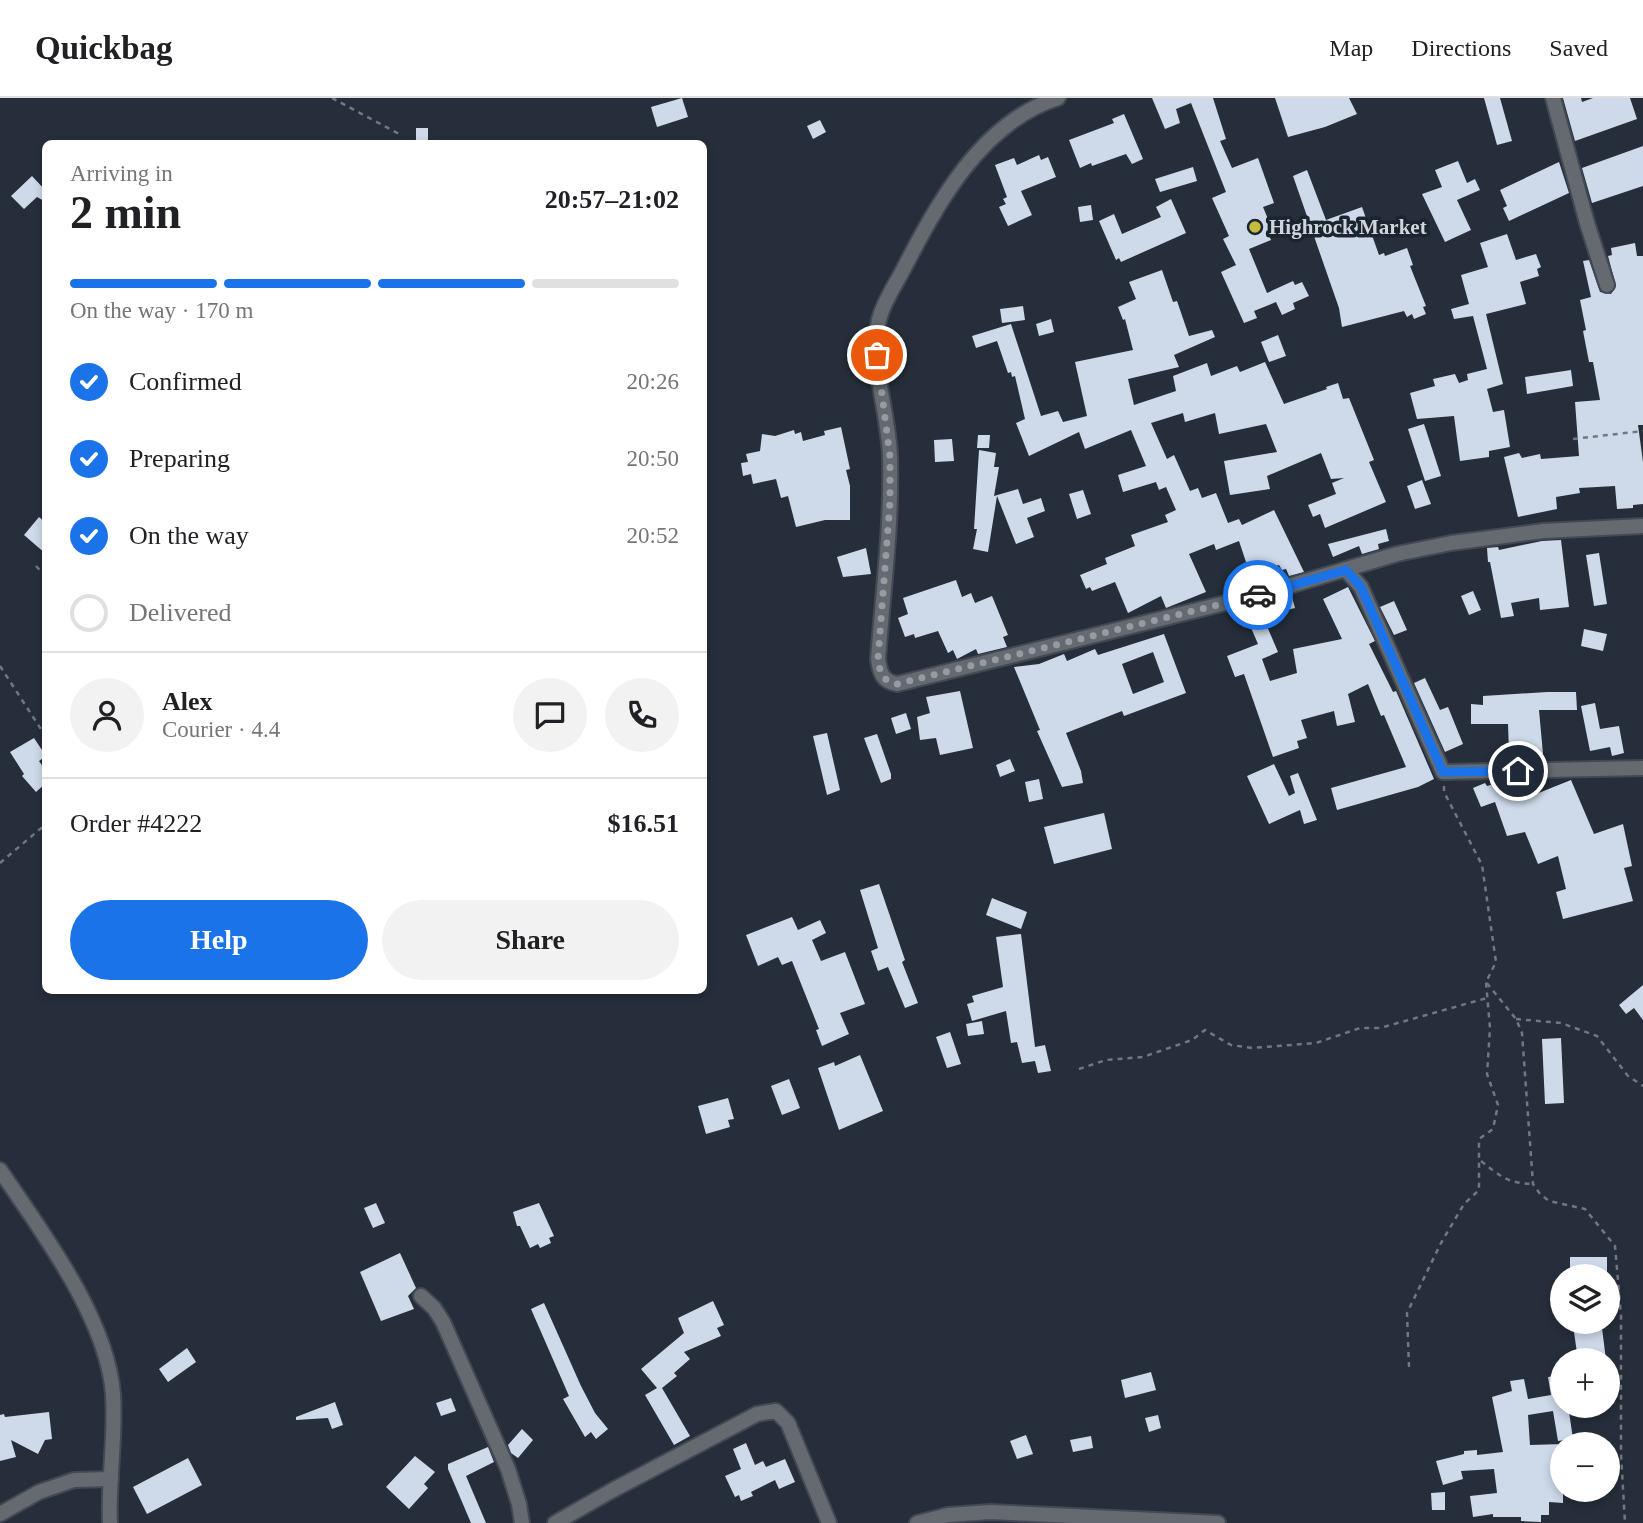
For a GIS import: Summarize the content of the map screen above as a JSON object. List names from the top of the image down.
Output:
{
  "places": ["Highrock Market"],
  "page": {
    "header": "Quickbag",
    "nav": ["Map", "Directions", "Saved"],
    "heading": ["2 min", "Arriving in", "20:57–21:02"],
    "panel": [
      "Alex",
      "Courier · 4.4",
      "Order #4222",
      "$16.51"
    ],
    "bar": "On the way · 170 m",
    "list": [
      ["Confirmed", "20:26"],
      ["Preparing", "20:50"],
      ["On the way", "20:52"],
      "Delivered"
    ],
    "buttons": ["Help", "Share"],
    "map_buttons": ["+", "−"]
  }
}
